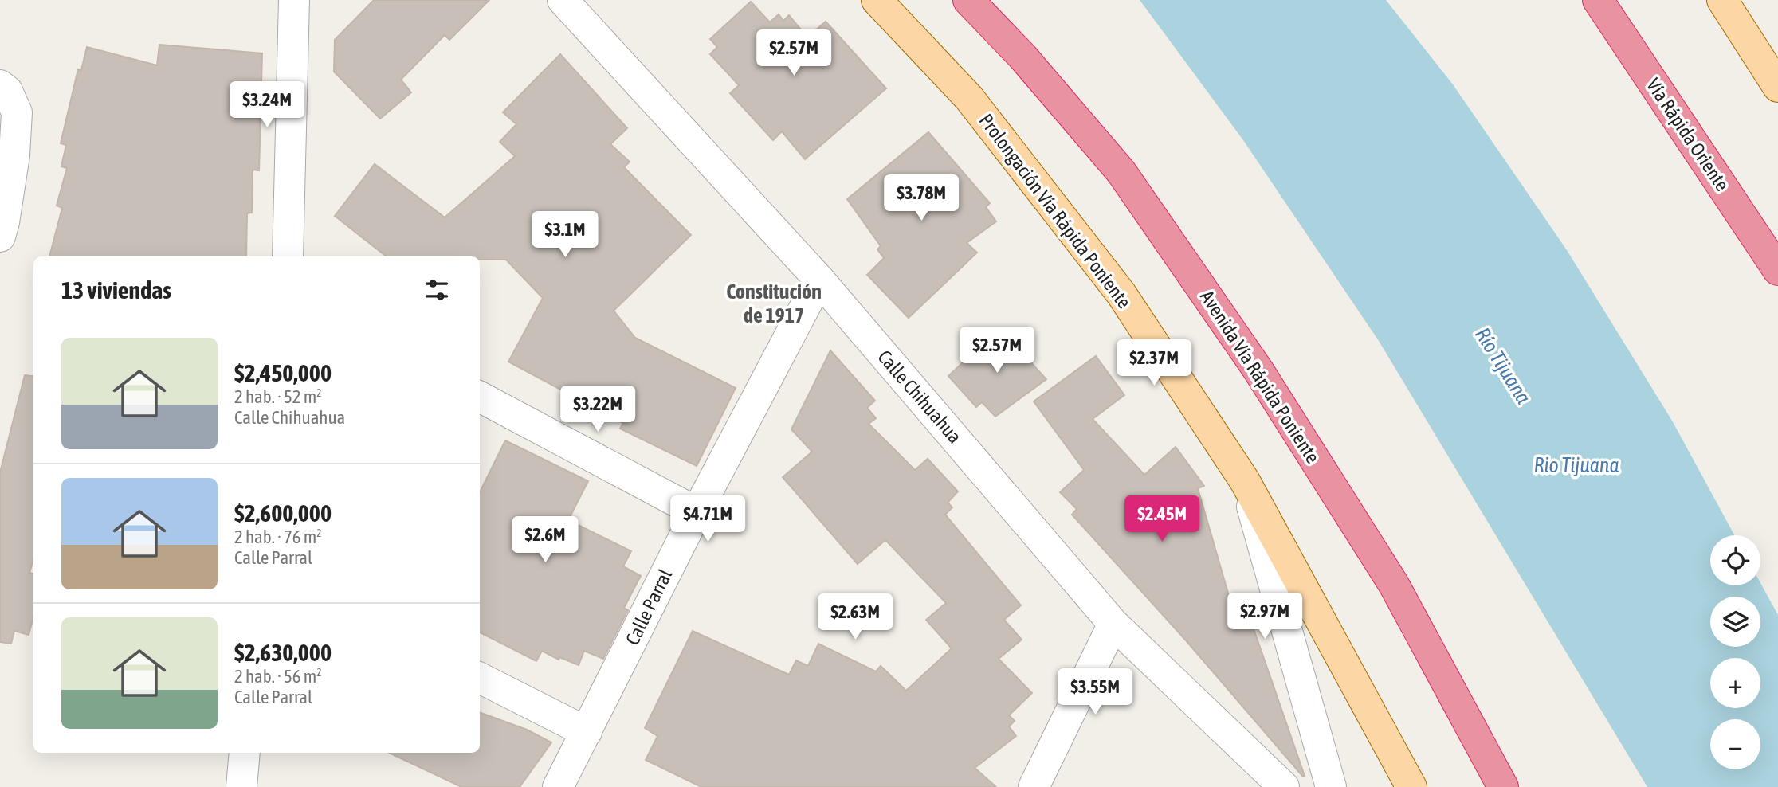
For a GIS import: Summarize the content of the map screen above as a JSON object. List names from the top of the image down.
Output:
{
  "streets": {
    "highway": ["Vía Rápida Oriente", "Avenida Vía Rápida Poniente"],
    "main road": ["Prolongación Vía Rápida Poniente"],
    "street": ["Calle Chihuahua", "Calle Parral"]
  },
  "crossings": [
    ["Calle Chihuahua", "Calle Parral"]
  ],
  "districts": ["Constitución de 1917"],
  "water": ["Río Tijuana", "Rio Tijuana"],
  "page": {
    "price": [
      "$2.57M",
      "$3.24M",
      "$3.78M",
      "$3.1M",
      "$2.57M",
      "$2.37M",
      "$3.22M",
      "$4.71M",
      "$2.45M",
      "$2.6M",
      "$2.97M",
      "$2.63M",
      "$3.55M"
    ],
    "heading": "13 viviendas",
    "list": [
      {
        "name": "$2,450,000",
        "note": "2 hab. · 52 m² · Calle Chihuahua"
      },
      {
        "name": "$2,600,000",
        "note": "2 hab. · 76 m² · Calle Parral"
      },
      {
        "name": "$2,630,000",
        "note": "2 hab. · 56 m² · Calle Parral"
      }
    ],
    "map_buttons": ["+", "−"]
  }
}
